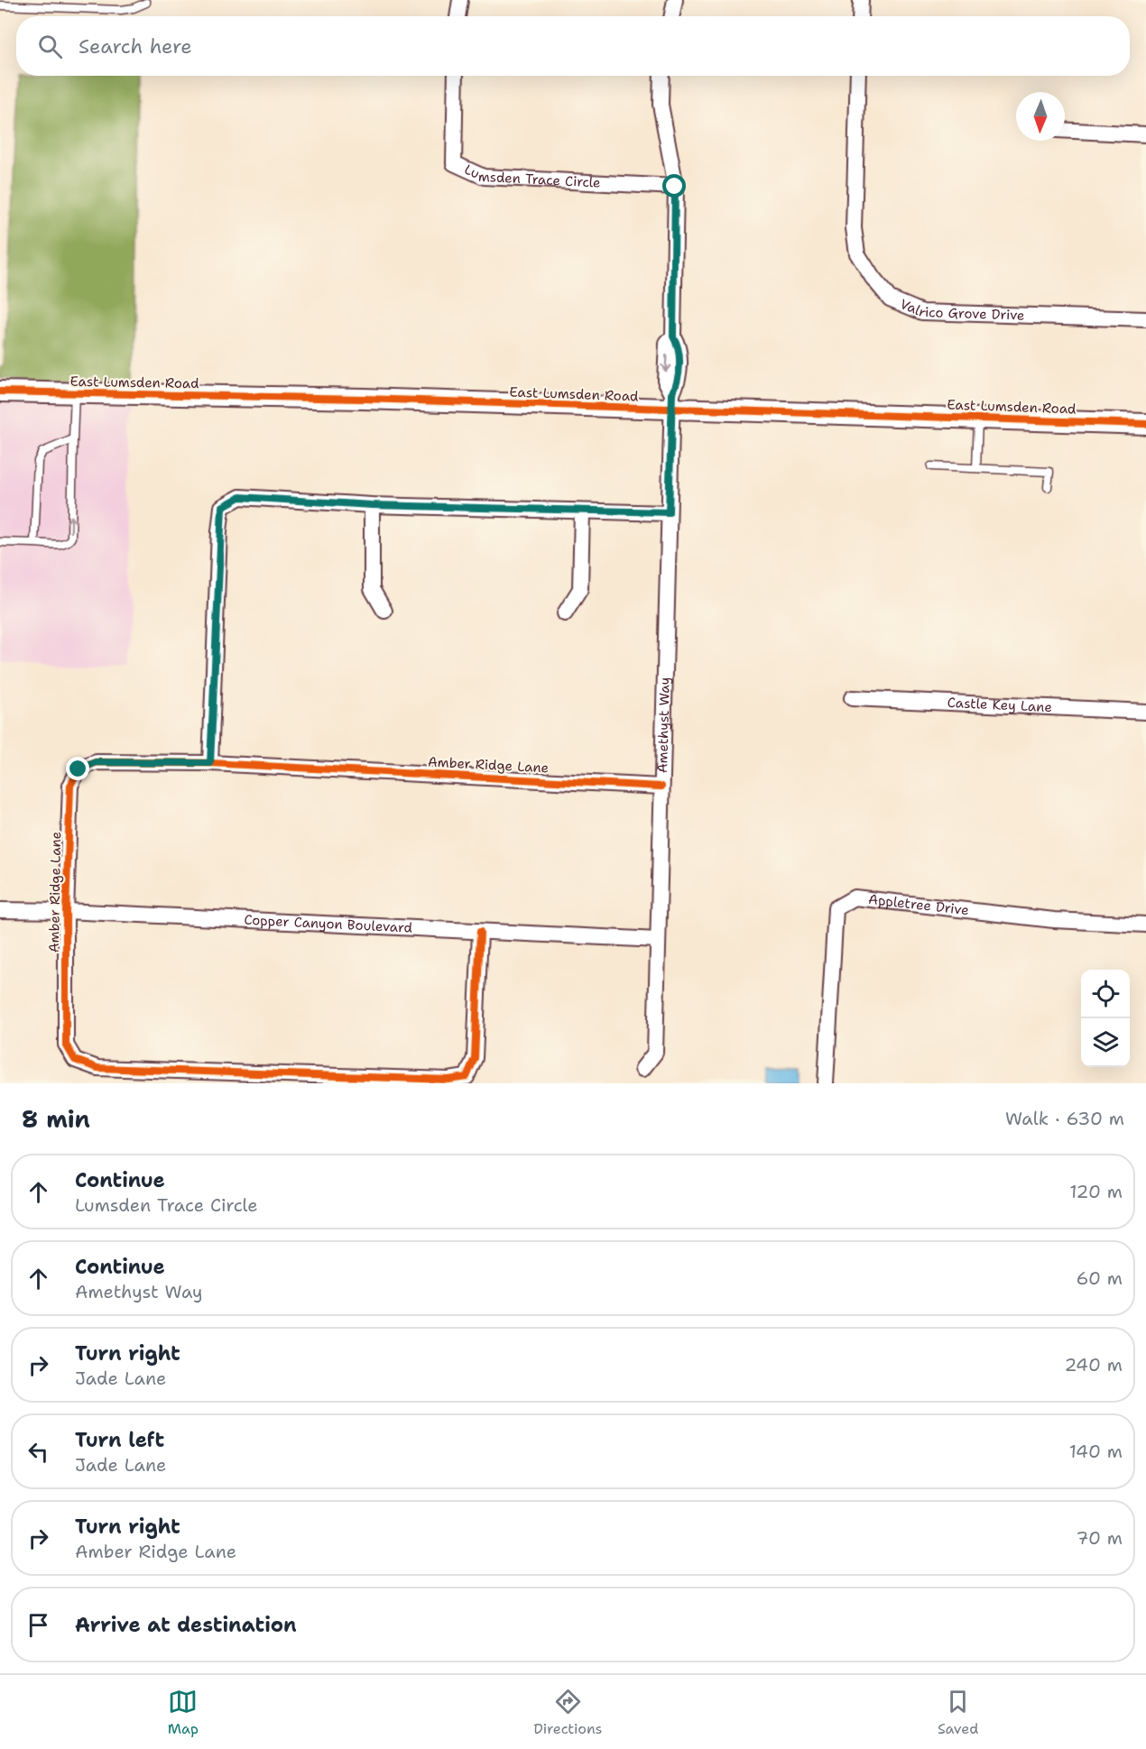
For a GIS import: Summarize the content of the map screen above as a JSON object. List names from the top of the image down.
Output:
{
  "streets": {
    "street": [
      "Lumsden Trace Circle",
      "Valrico Grove Drive",
      "East Lumsden Road",
      "Castle Key Lane",
      "Amethyst Way",
      "Amber Ridge Lane",
      "Appletree Drive",
      "Copper Canyon Boulevard"
    ]
  },
  "crossings": [
    ["East Lumsden Road", "Amethyst Way"],
    ["Amethyst Way", "Amber Ridge Lane"],
    ["Amethyst Way", "Copper Canyon Boulevard"],
    ["Amber Ridge Lane", "Copper Canyon Boulevard"]
  ],
  "north": "bottom",
  "page": {
    "search": "Search here",
    "heading": ["8 min", "Walk · 630 m"],
    "list": [
      ["Continue", "Lumsden Trace Circle", "120 m"],
      ["Continue", "Amethyst Way", "60 m"],
      ["Turn right", "Jade Lane", "240 m"],
      ["Turn left", "Jade Lane", "140 m"],
      ["Turn right", "Amber Ridge Lane", "70 m"],
      "Arrive at destination"
    ],
    "nav": ["Map", "Directions", "Saved"]
  }
}
